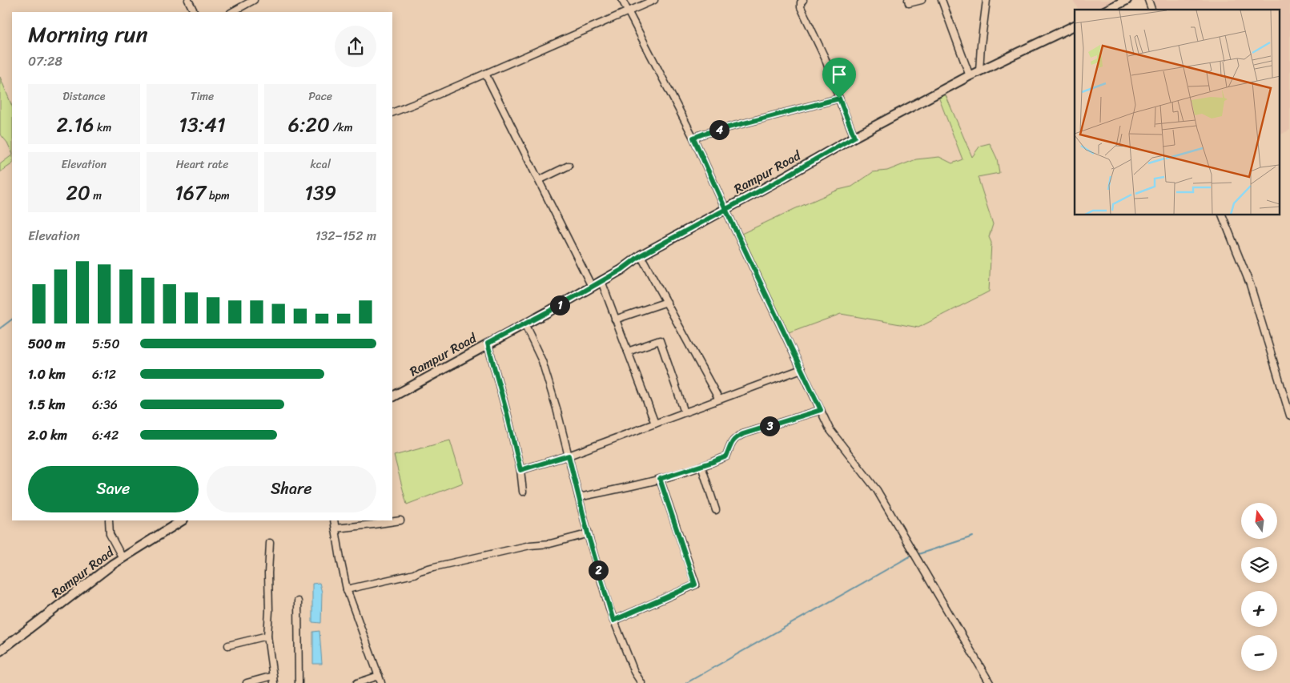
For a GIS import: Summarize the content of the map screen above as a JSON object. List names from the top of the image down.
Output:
{
  "streets": {
    "main road": ["Rampur Road"]
  },
  "north": "top",
  "page": {
    "heading": ["Morning run", "07:28"],
    "stats": [
      ["Distance", "2.16 km"],
      ["Time", "13:41"],
      ["Pace", "6:20 /km"],
      ["Elevation", "20 m"],
      ["Heart rate", "167 bpm"],
      ["kcal", "139"]
    ],
    "pins": [
      "4",
      "1",
      "3",
      "2"
    ],
    "chart": ["Elevation", "132–152 m"],
    "list": [
      {
        "name": "500 m",
        "note": "5:50"
      },
      {
        "name": "1.0 km",
        "note": "6:12"
      },
      {
        "name": "1.5 km",
        "note": "6:36"
      },
      {
        "name": "2.0 km",
        "note": "6:42"
      }
    ],
    "buttons": ["Save", "Share"],
    "map_buttons": ["+", "−"]
  }
}
